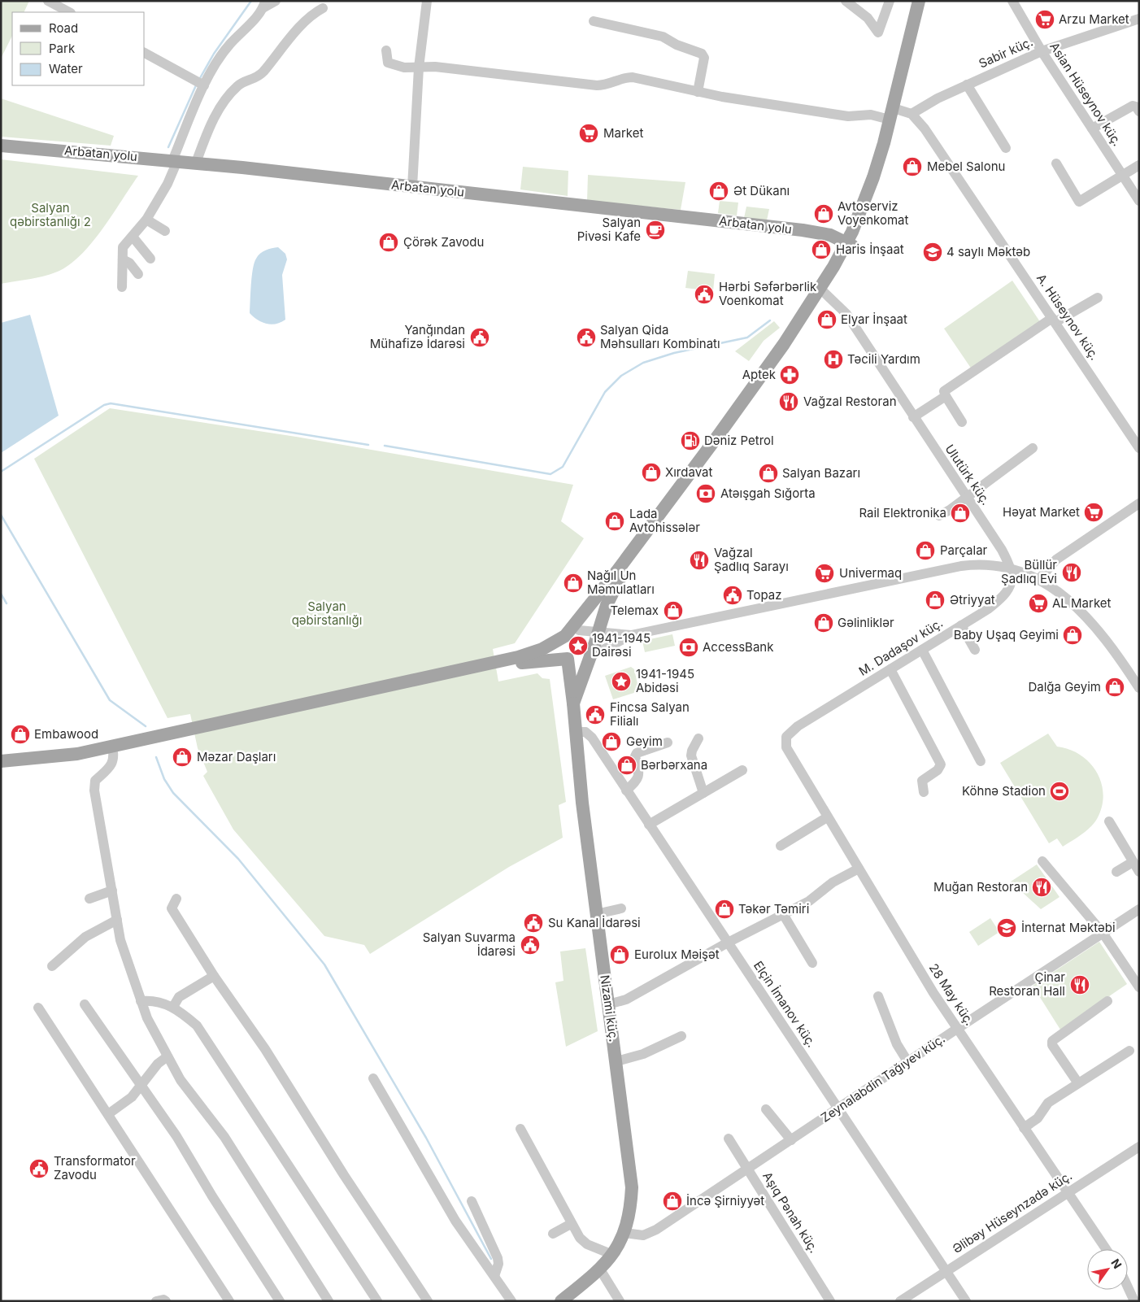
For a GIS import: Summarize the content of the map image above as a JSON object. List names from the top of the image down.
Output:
{
  "streets": {
    "main road": ["Arbatan yolu", "Nizami küç."],
    "street": [
      "Sabir küç.",
      "Asian Hüseynov küç.",
      "A. Hüseynov küç.",
      "Ulutürk küç.",
      "M. Dadaşov küç.",
      "28 May küç.",
      "Elçin İmanov küç.",
      "Zeynalabdin Tağıyev küç.",
      "Aşıq Pənah küç.",
      "Əlibəy Hüseynzadə küç."
    ]
  },
  "crossings": [
    ["Sabir küç.", "Asian Hüseynov küç."],
    ["Sabir küç.", "A. Hüseynov küç."],
    ["Ulutürk küç.", "M. Dadaşov küç."],
    ["M. Dadaşov küç.", "28 May küç."],
    ["28 May küç.", "Zeynalabdin Tağıyev küç."],
    ["28 May küç.", "Əlibəy Hüseynzadə küç."],
    ["Elçin İmanov küç.", "Nizami küç."],
    ["Elçin İmanov küç.", "Zeynalabdin Tağıyev küç."],
    ["Elçin İmanov küç.", "Əlibəy Hüseynzadə küç."],
    ["Nizami küç.", "Zeynalabdin Tağıyev küç."],
    ["Zeynalabdin Tağıyev küç.", "Aşıq Pənah küç."]
  ],
  "parks": ["Salyan qəbirstanlığı 2", "Salyan qəbirstanlığı"],
  "places": {
    "supermarket": [
      "Arzu Market",
      "Market",
      "Həyat Market",
      "Univermaq",
      "AL Market"
    ],
    "shop": [
      "Mebel Salonu",
      "Ət Dükanı",
      "Avtoserviz Voyenkomat",
      "Çörək Zavodu",
      "Haris İnşaat",
      "Elyar İnşaat",
      "Xırdavat",
      "Salyan Bazarı",
      "Rail Elektronika",
      "Lada Avtohissələr",
      "Parçalar",
      "Nağıl Un Məmulatları",
      "Ətriyyat",
      "Telemax",
      "Gəlinliklər",
      "Baby Uşaq Geyimi",
      "Dalğa Geyim",
      "Embawood",
      "Geyim",
      "Məzar Daşları",
      "Bərbərxana",
      "Təkər Təmiri",
      "Eurolux Məişət",
      "İncə Şirniyyət"
    ],
    "cafe": ["Salyan Pivəsi Kafe"],
    "school or university": ["4 saylı Məktəb", "İnternat Məktəbi"],
    "public building": [
      "Hərbi Səfərbərlik Voenkomat",
      "Yanğından Mühafizə İdarəsi",
      "Salyan Qida Məhsulları Kombinatı",
      "Topaz",
      "Fincsa Salyan Filialı",
      "Su Kanal İdarəsi",
      "Salyan Suvarma İdarəsi",
      "Transformator Zavodu"
    ],
    "hospital": ["Təcili Yardım"],
    "pharmacy": ["Aptek"],
    "restaurant": [
      "Vağzal Restoran",
      "Vağzal Şadlıq Sarayı",
      "Büllür Şadlıq Evi",
      "Muğan Restoran",
      "Çinar Restoran Hall"
    ],
    "fuel station": ["Dəniz Petrol"],
    "bank": ["Atəışgah Sığorta", "AccessBank"],
    "place": ["1941-1945 Dairəsi", "1941-1945 Abidəsi"],
    "sports": ["Köhnə Stadion"]
  },
  "legend": ["Road", "Park", "Water"],
  "north": "top right"
}
